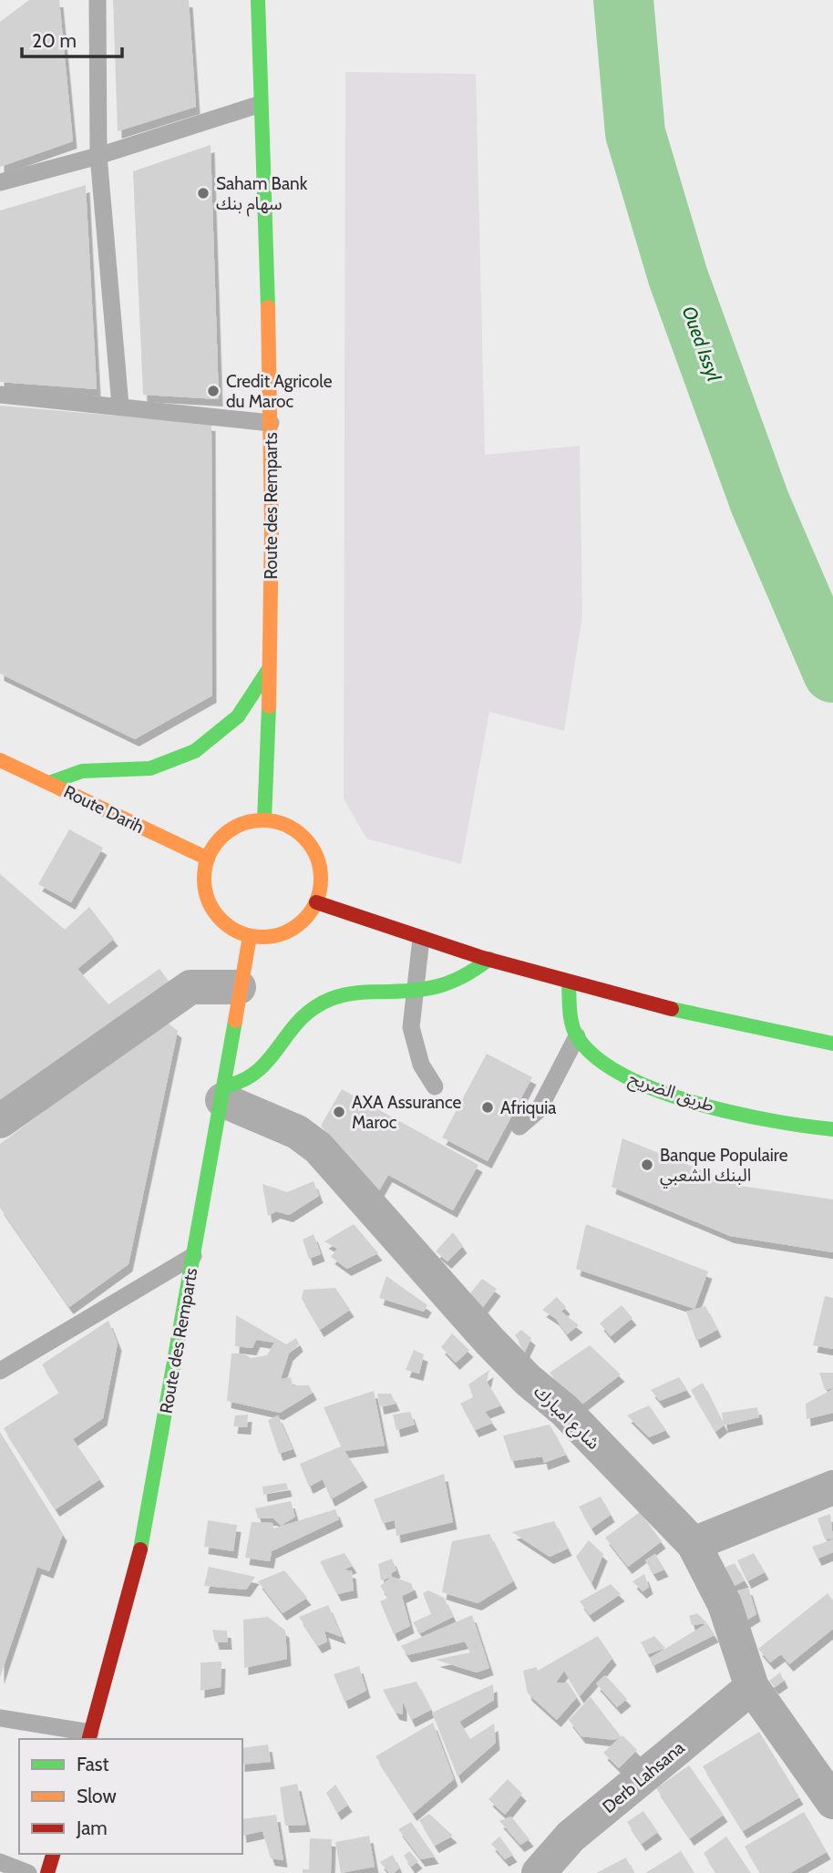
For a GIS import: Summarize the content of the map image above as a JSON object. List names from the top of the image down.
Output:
{
  "streets": {
    "main road": ["Route des Remparts", "Route Darih", "طريق الضريح"],
    "street": ["شارع امبارك", "Derb Lahsana"]
  },
  "crossings": [
    ["Route des Remparts", "Route Darih"],
    ["Route des Remparts", "شارع امبارك"],
    ["شارع امبارك", "Derb Lahsana"]
  ],
  "water": ["Oued Issyl"],
  "places": [
    "Saham Bank سهام بنك",
    "Credit Agricole du Maroc",
    "Afriquia",
    "AXA Assurance Maroc",
    "Banque Populaire البنك الشعبي"
  ],
  "legend": ["Fast", "Slow", "Jam"],
  "scale_bar": "20 m"
}
